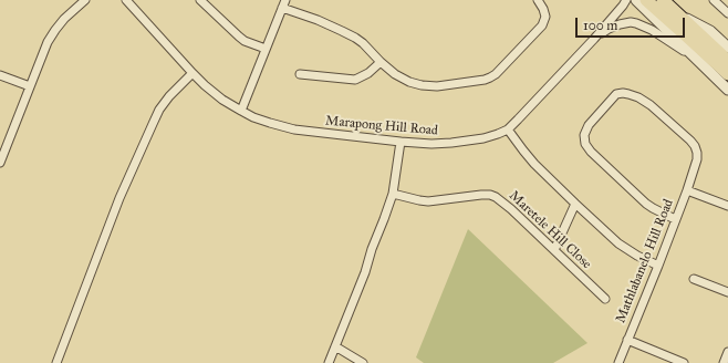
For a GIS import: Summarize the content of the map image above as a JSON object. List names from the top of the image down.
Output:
{
  "streets": {
    "street": ["Marapong Hill Road", "Maretele Hill Close", "Mathlabanelo Hill Road"]
  },
  "scale_bar": "100 m"
}
